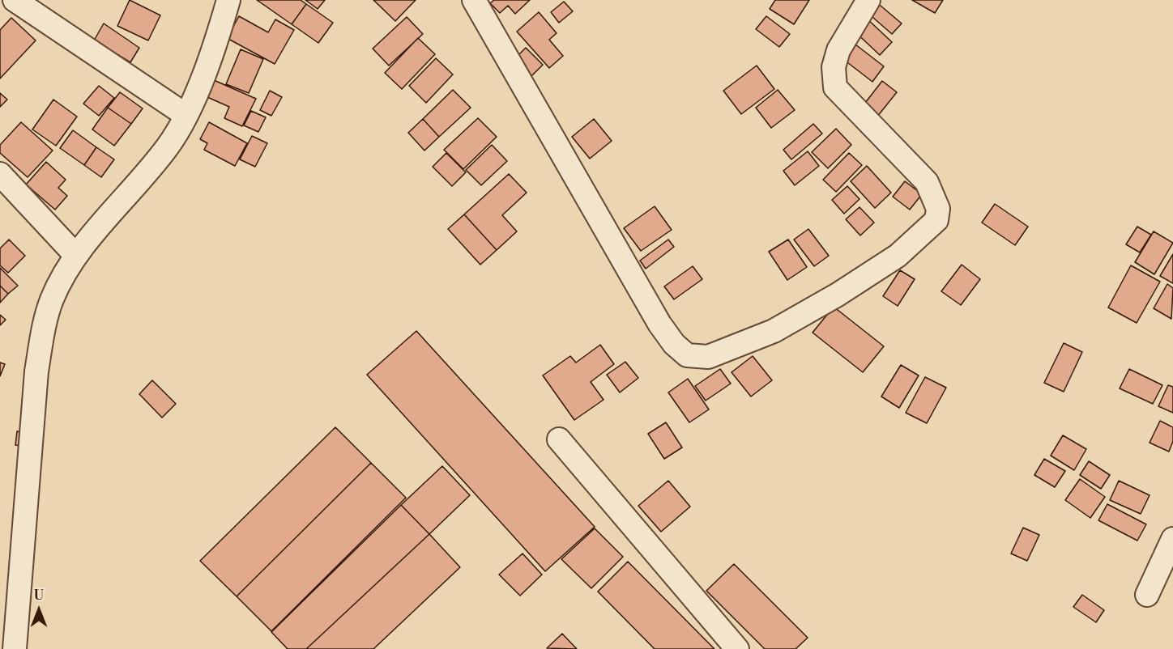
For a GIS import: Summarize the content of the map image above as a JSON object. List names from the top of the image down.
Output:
{
  "north": "top"
}
